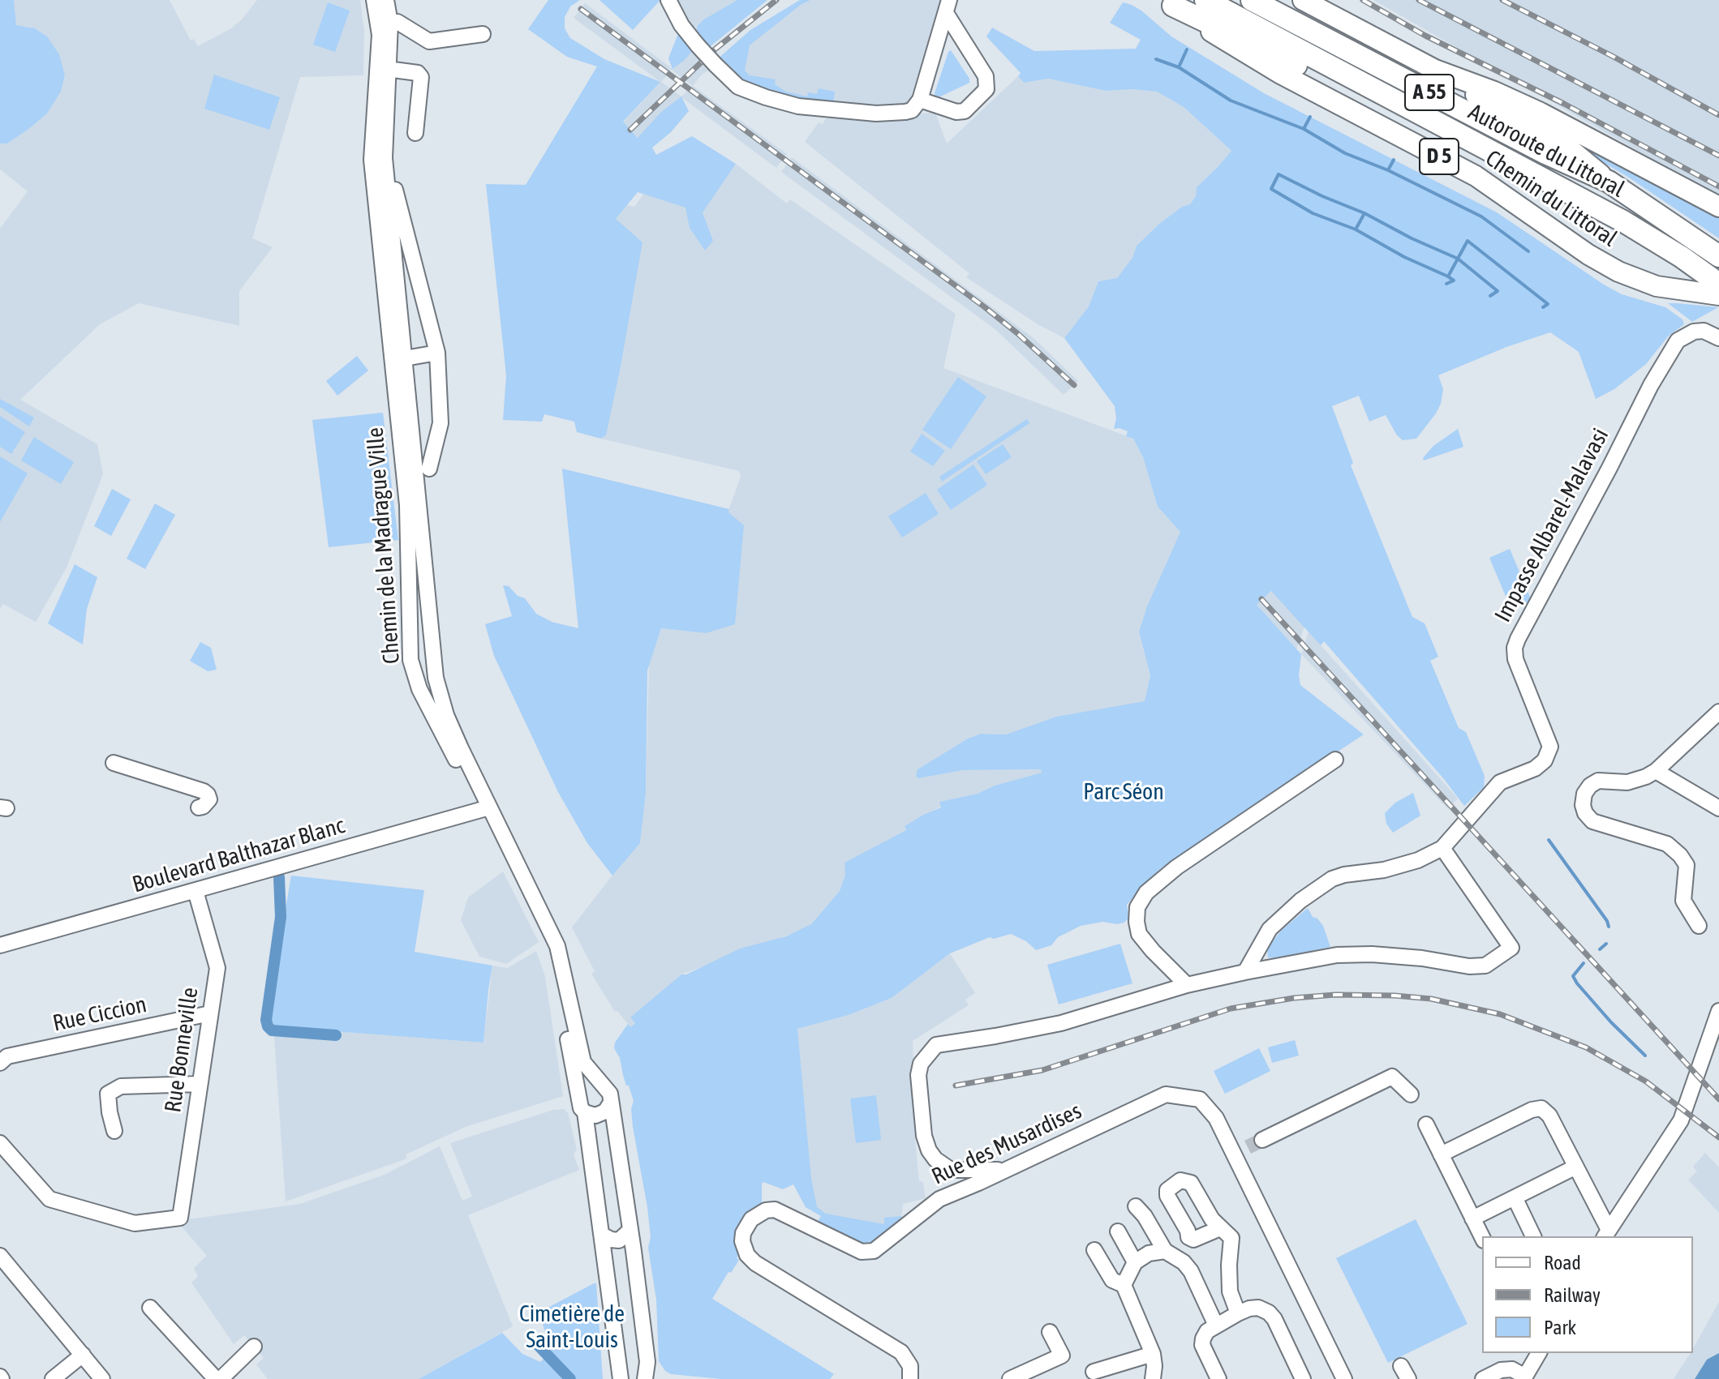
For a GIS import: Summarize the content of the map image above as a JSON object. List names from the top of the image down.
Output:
{
  "streets": {
    "highway": ["A 55", "Autoroute du Littoral"],
    "main road": ["D 5", "Chemin du Littoral"],
    "street": [
      "Impasse Albarel-Malavasi",
      "Chemin de la Madrague Ville",
      "Boulevard Balthazar Blanc",
      "Rue Ciccion",
      "Rue Bonneville",
      "Rue des Musardises"
    ]
  },
  "crossings": [
    ["Autoroute du Littoral", "Chemin du Littoral"],
    ["Chemin de la Madrague Ville", "Boulevard Balthazar Blanc"],
    ["Boulevard Balthazar Blanc", "Rue Bonneville"],
    ["Rue Ciccion", "Rue Bonneville"]
  ],
  "parks": ["Parc Séon", "Cimetière de Saint-Louis"],
  "legend": ["Road", "Railway", "Park"]
}
